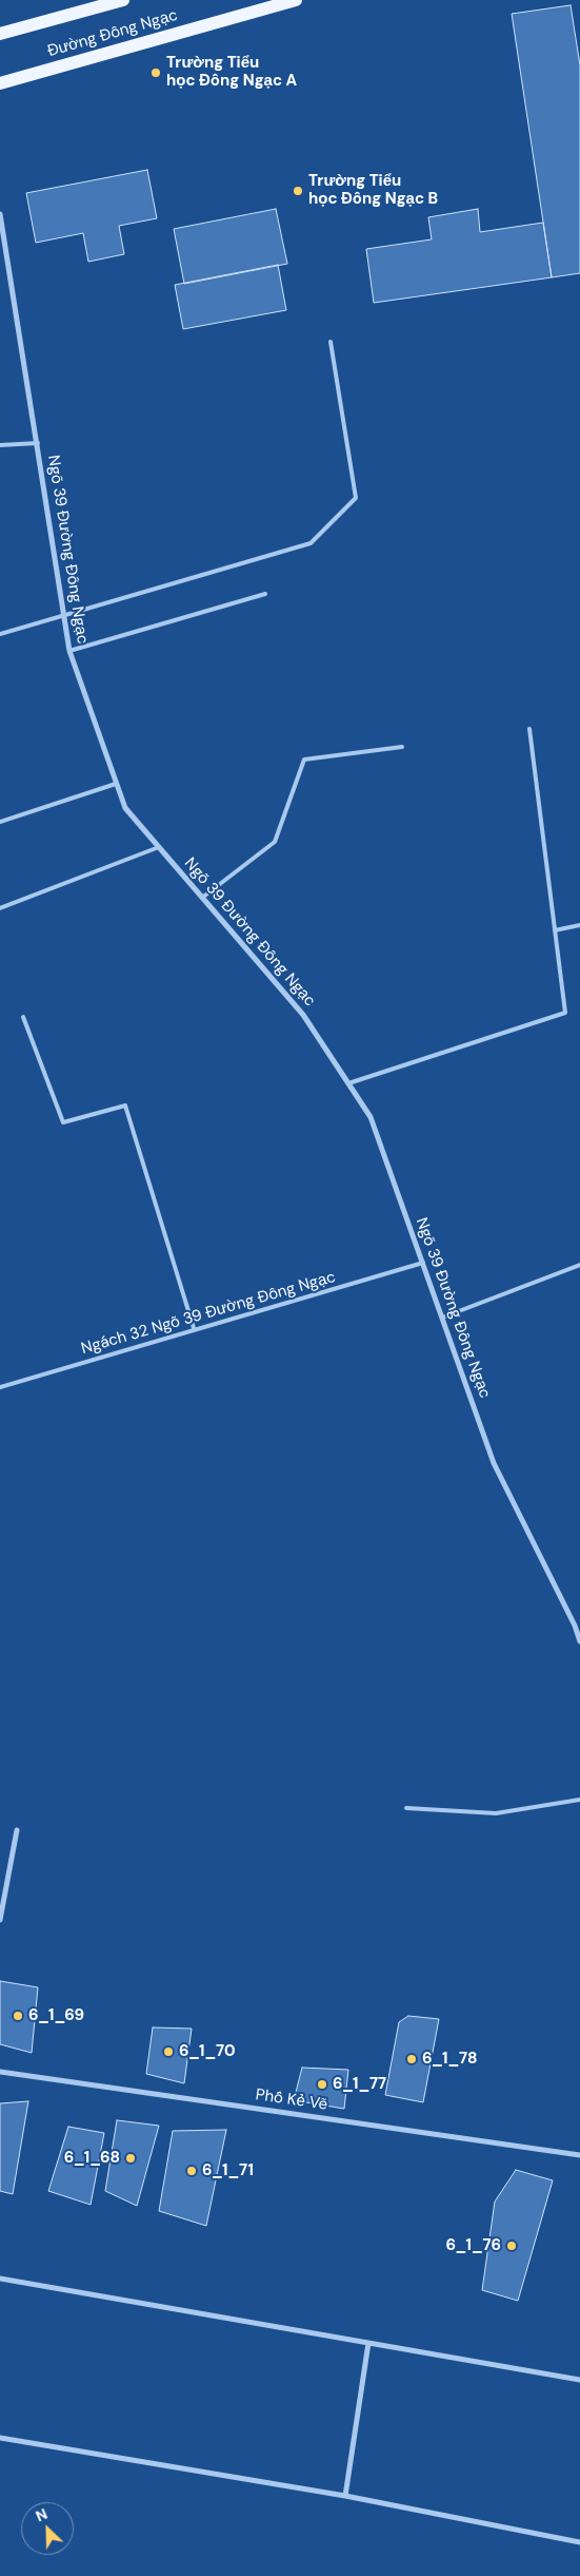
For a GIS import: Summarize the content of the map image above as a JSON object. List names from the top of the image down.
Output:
{
  "streets": {
    "main road": ["Đường Đông Ngạc"],
    "street": ["Ngõ 39 Đường Đông Ngạc", "Phố Kẻ Vẽ"],
    "lane": ["Ngách 32 Ngõ 39 Đường Đông Ngạc"]
  },
  "crossings": [
    ["Ngõ 39 Đường Đông Ngạc", "Ngách 32 Ngõ 39 Đường Đông Ngạc"]
  ],
  "places": [
    "Trường Tiểu học Đông Ngạc A",
    "Trường Tiểu học Đông Ngạc B",
    "6_1_69",
    "6_1_70",
    "6_1_78",
    "6_1_77",
    "6_1_68",
    "6_1_71",
    "6_1_76"
  ],
  "north": "top left"
}
